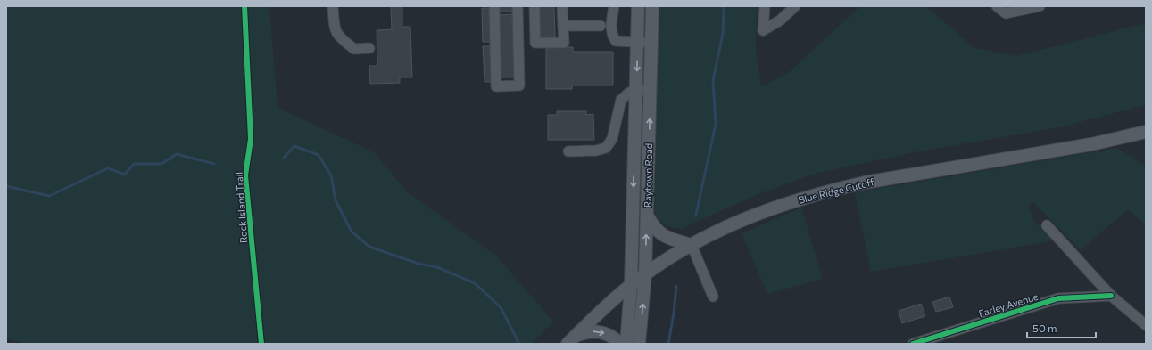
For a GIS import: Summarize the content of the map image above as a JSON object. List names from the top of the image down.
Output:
{
  "streets": {
    "main road": ["Raytown Road", "Blue Ridge Cutoff"],
    "street": ["Farley Avenue"],
    "cycle path": ["Rock Island Trail"]
  },
  "crossings": [
    ["Raytown Road", "Blue Ridge Cutoff"]
  ],
  "scale_bar": "50 m"
}
